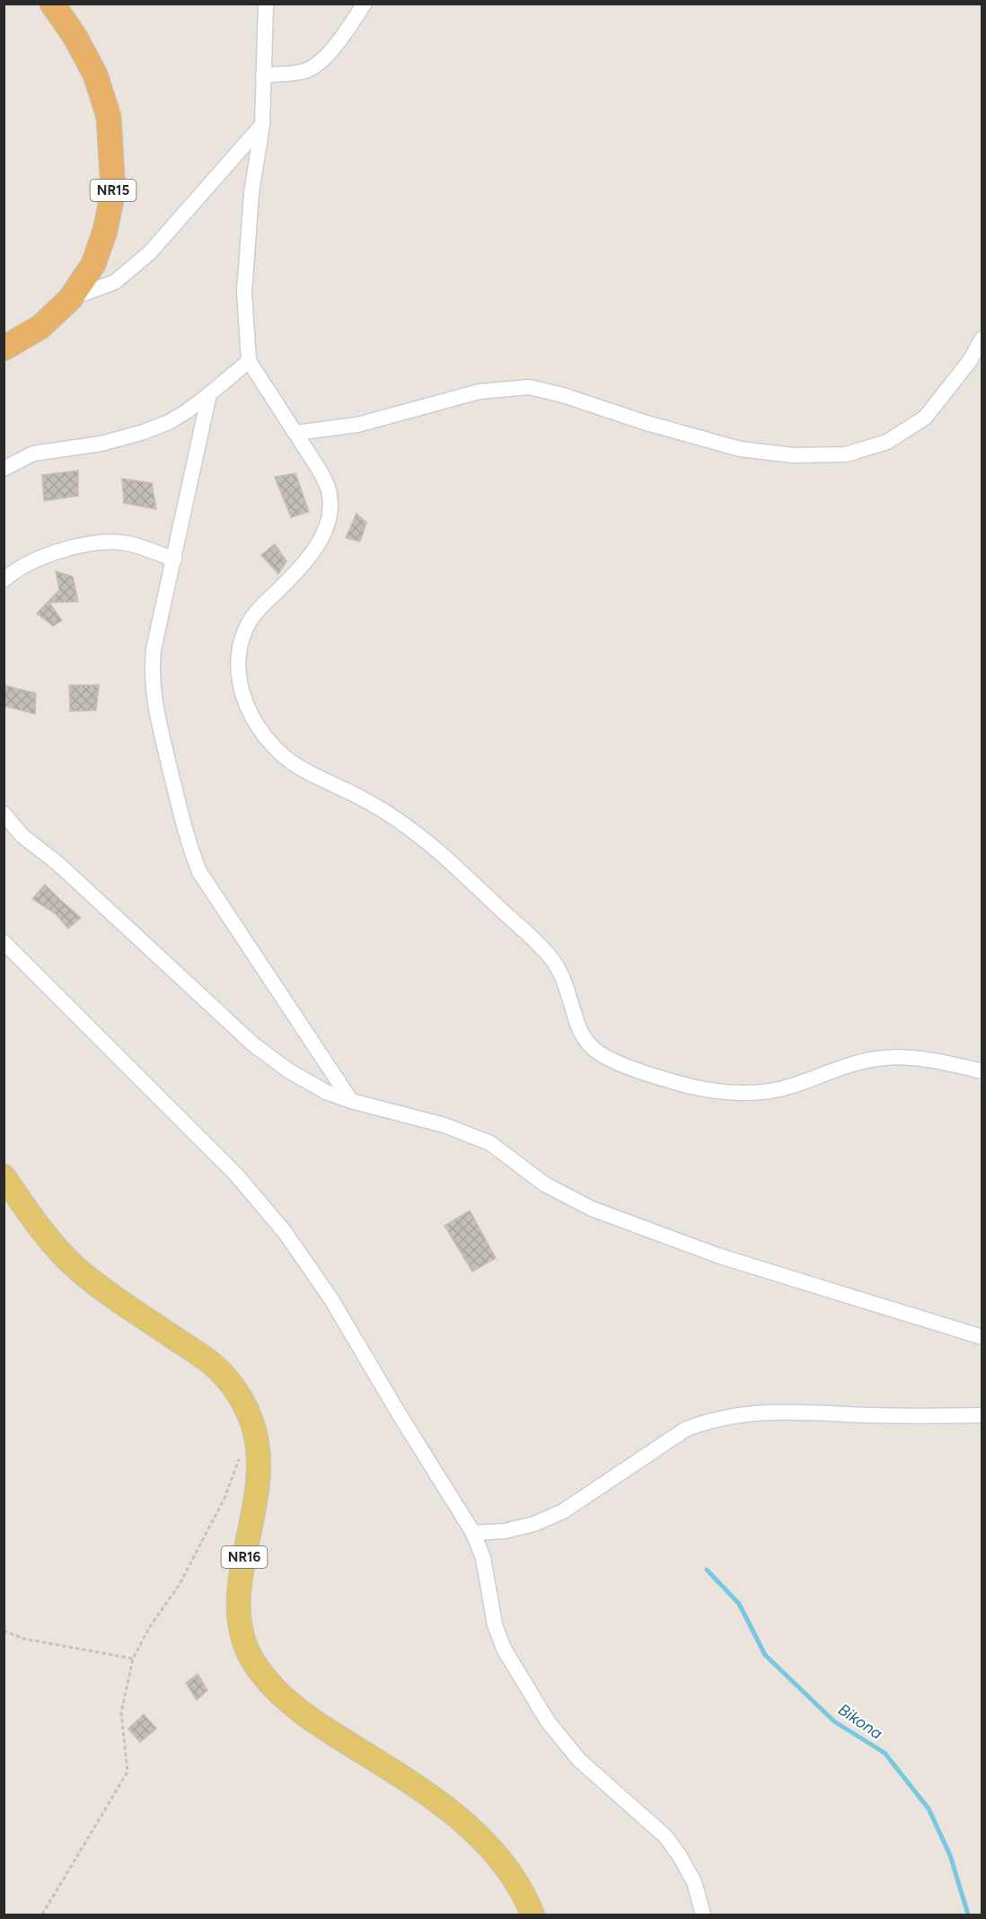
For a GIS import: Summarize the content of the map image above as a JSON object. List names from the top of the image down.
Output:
{
  "streets": {
    "highway": ["NR15"],
    "main road": ["NR16"]
  },
  "water": ["Bikona"]
}
